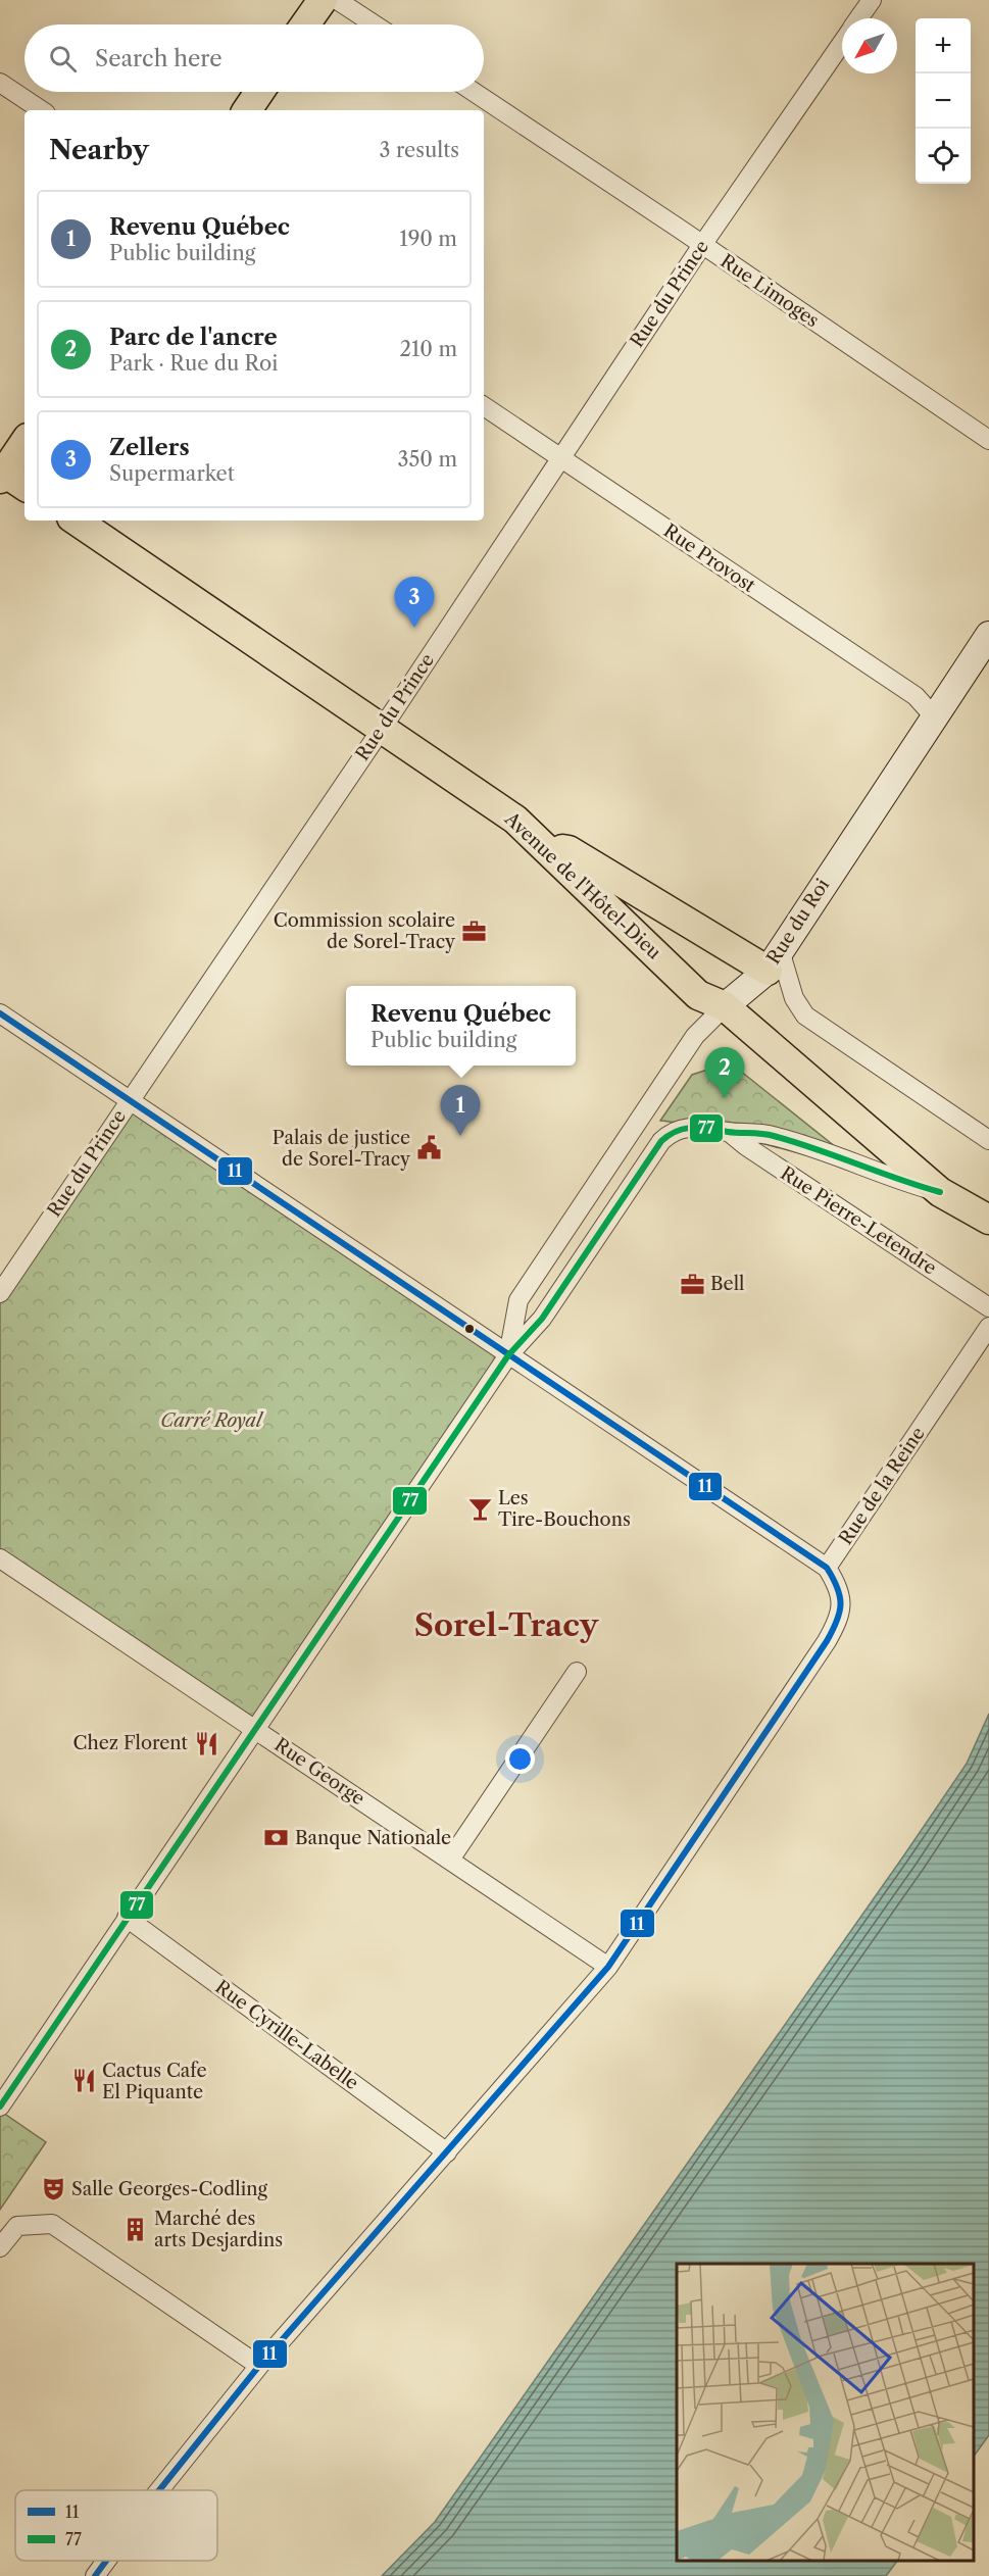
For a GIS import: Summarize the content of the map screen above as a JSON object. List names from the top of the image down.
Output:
{
  "streets": {
    "main road": ["Avenue de l'Hôtel-Dieu", "Rue du Roi"],
    "street": [
      "Rue Limoges",
      "Rue du Prince",
      "Rue Provost",
      "Rue Pierre-Letendre",
      "Rue de la Reine",
      "Rue George",
      "Rue Cyrille-Labelle"
    ]
  },
  "crossings": [
    ["Rue Limoges", "Rue du Prince"],
    ["Rue du Prince", "Rue Provost"],
    ["Rue du Prince", "Avenue de l'Hôtel-Dieu"],
    ["Rue Provost", "Rue du Roi"],
    ["Avenue de l'Hôtel-Dieu", "Rue du Roi"],
    ["Rue du Roi", "Rue Pierre-Letendre"],
    ["Rue du Roi", "Rue George"],
    ["Rue du Roi", "Rue Cyrille-Labelle"]
  ],
  "districts": ["Sorel-Tracy"],
  "parks": ["Carré Royal"],
  "places": {
    "office": ["Commission scolaire de Sorel-Tracy", "Bell"],
    "public building": ["Palais de justice de Sorel-Tracy"],
    "bar": ["Les Tire-Bouchons"],
    "restaurant": ["Chez Florent", "Cactus Cafe El Piquante"],
    "bank": ["Banque Nationale"],
    "theatre": ["Salle Georges-Codling"],
    "building": ["Marché des arts Desjardins"]
  },
  "lines": ["transit line 11", "transit line 77"],
  "legend": ["11", "77"],
  "north": "bottom left",
  "page": {
    "map_buttons": ["+", "−"],
    "search": "Search here",
    "heading": ["Nearby", "3 results"],
    "list": [
      {
        "mark": "1",
        "name": "Revenu Québec",
        "note": "Public building",
        "value": "190 m"
      },
      {
        "mark": "2",
        "name": "Parc de l'ancre",
        "note": "Park · Rue du Roi",
        "value": "210 m"
      },
      {
        "mark": "3",
        "name": "Zellers",
        "note": "Supermarket",
        "value": "350 m"
      }
    ],
    "pins": ["3", "2", "1"],
    "popup": ["Revenu Québec", "Public building"]
  }
}
